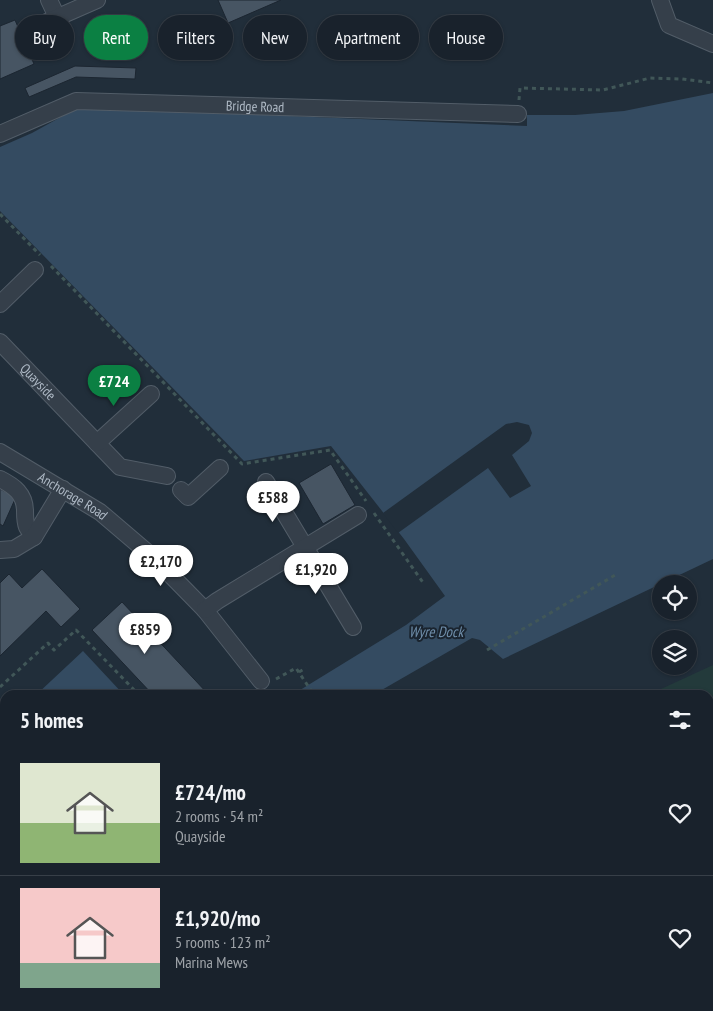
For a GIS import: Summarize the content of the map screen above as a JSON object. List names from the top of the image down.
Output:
{
  "streets": {
    "street": ["Bridge Road", "Quayside", "Anchorage Road"]
  },
  "water": ["Wyre Dock"],
  "page": {
    "chip": [
      "Buy",
      "Rent",
      "Filters",
      "New",
      "Apartment",
      "House"
    ],
    "price": [
      "£724",
      "£588",
      "£2,170",
      "£1,920",
      "£859"
    ],
    "heading": "5 homes",
    "list": [
      {
        "name": "£724/mo",
        "note": "2 rooms · 54 m² · Quayside"
      },
      {
        "name": "£1,920/mo",
        "note": "5 rooms · 123 m² · Marina Mews"
      }
    ]
  }
}
